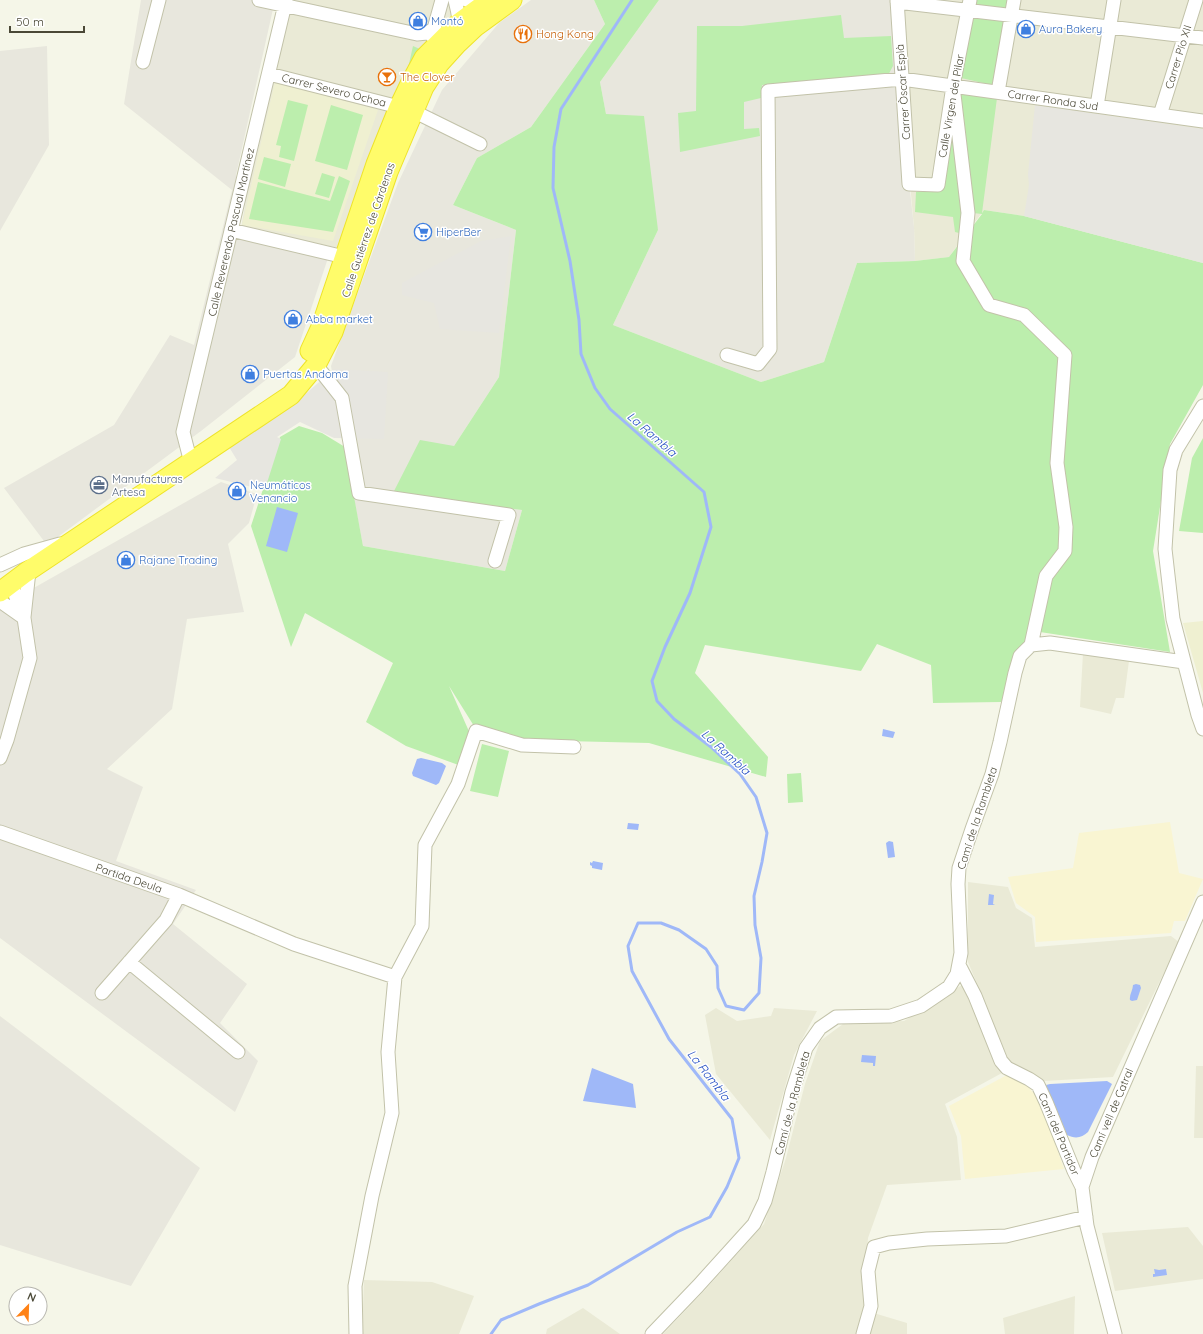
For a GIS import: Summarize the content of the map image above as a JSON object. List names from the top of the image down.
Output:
{
  "streets": {
    "highway": ["Calle Gutiérrez de Cárdenas"],
    "street": [
      "Carrer Pío XII",
      "Carrer Severo Ochoa",
      "Carrer Òscar Esplà",
      "Carrer Ronda Sud",
      "Calle Virgen del Pilar",
      "Calle Reverendo Pascual Martínez",
      "Camí de la Rambleta",
      "Partida Deula",
      "Camí vell de Catral",
      "Camí del Partidor"
    ]
  },
  "crossings": [
    ["Carrer Pío XII", "Carrer Ronda Sud"],
    ["Carrer Severo Ochoa", "Calle Gutiérrez de Cárdenas"],
    ["Carrer Severo Ochoa", "Calle Reverendo Pascual Martínez"],
    ["Carrer Òscar Esplà", "Carrer Ronda Sud"],
    ["Carrer Òscar Esplà", "Calle Virgen del Pilar"],
    ["Carrer Ronda Sud", "Calle Virgen del Pilar"],
    ["Camí de la Rambleta", "Camí del Partidor"],
    ["Camí vell de Catral", "Camí del Partidor"]
  ],
  "water": ["La Rambla"],
  "places": {
    "shop": [
      "Montó",
      "Aura Bakery",
      "Abba market",
      "Puertas Andoma",
      "Neumáticos Venancio",
      "Rajane Trading"
    ],
    "restaurant": ["Hong Kong"],
    "bar": ["The Clover"],
    "supermarket": ["HiperBer"],
    "office": ["Manufacturas Artesa"]
  },
  "scale_bar": "50 m",
  "north": "top right"
}
